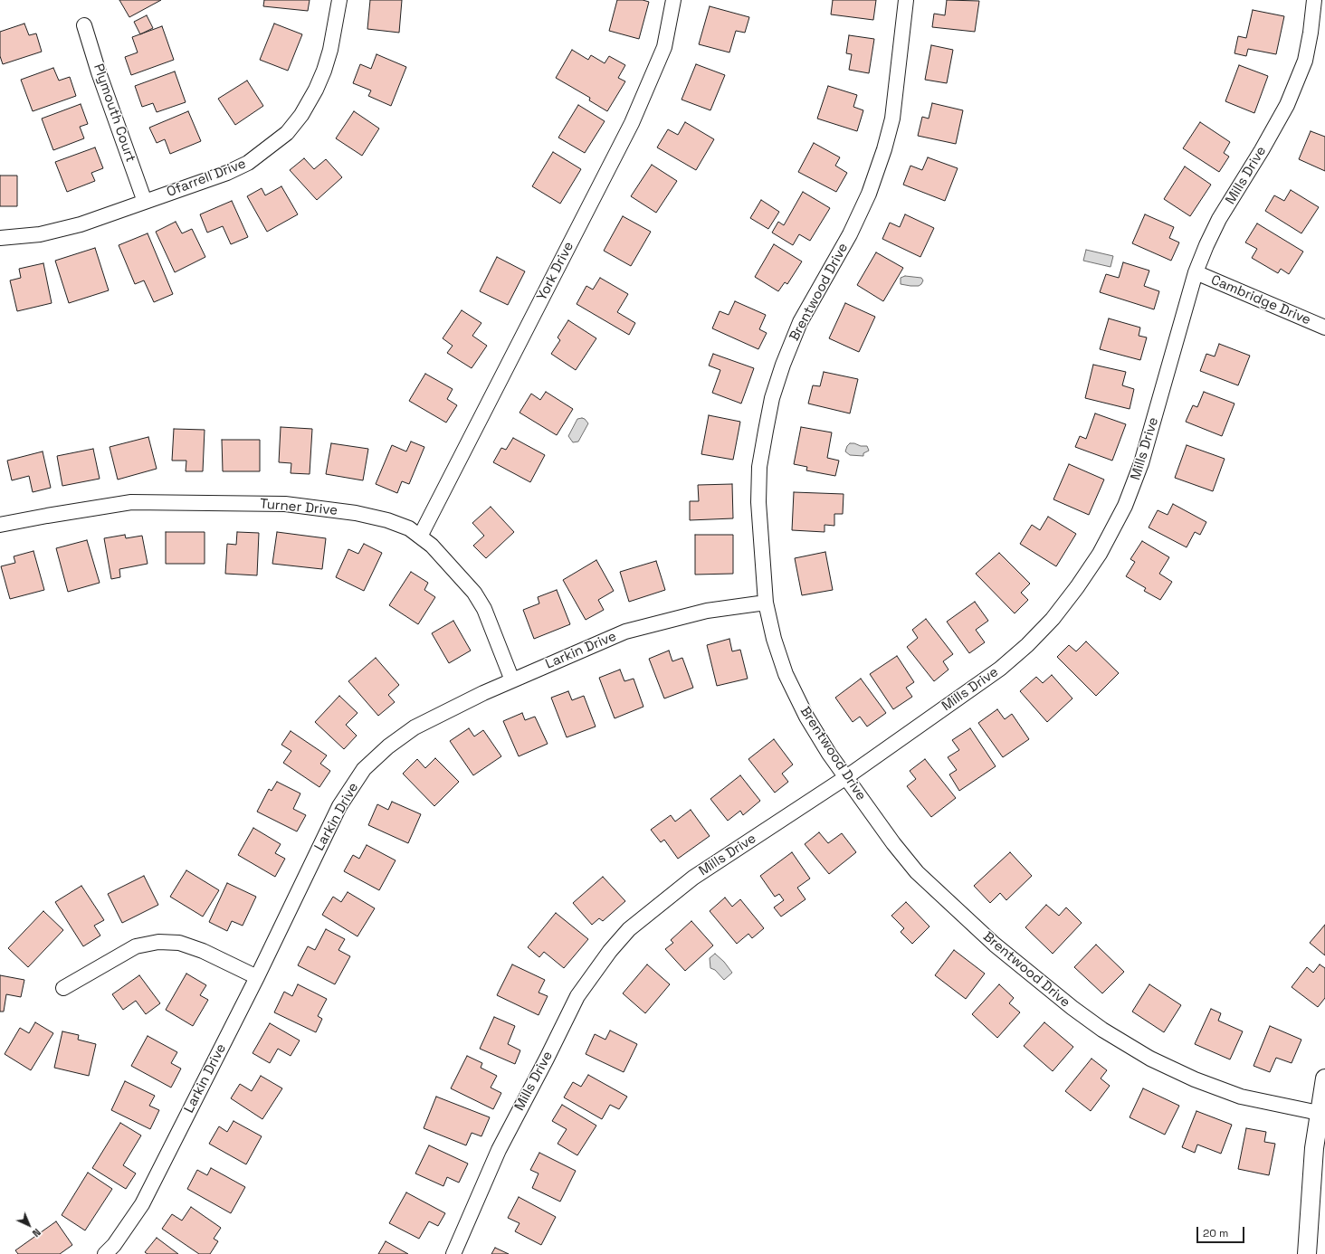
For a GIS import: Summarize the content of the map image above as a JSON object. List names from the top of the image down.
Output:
{
  "streets": {
    "street": [
      "Plymouth Court",
      "Mills Drive",
      "Ofarrell Drive",
      "York Drive",
      "Brentwood Drive",
      "Cambridge Drive",
      "Turner Drive",
      "Larkin Drive"
    ]
  },
  "crossings": [
    ["Plymouth Court", "Ofarrell Drive"],
    ["Mills Drive", "Brentwood Drive"],
    ["Mills Drive", "Cambridge Drive"],
    ["York Drive", "Turner Drive"],
    ["Brentwood Drive", "Larkin Drive"],
    ["Turner Drive", "Larkin Drive"]
  ],
  "scale_bar": "20 m",
  "north": "bottom right"
}
